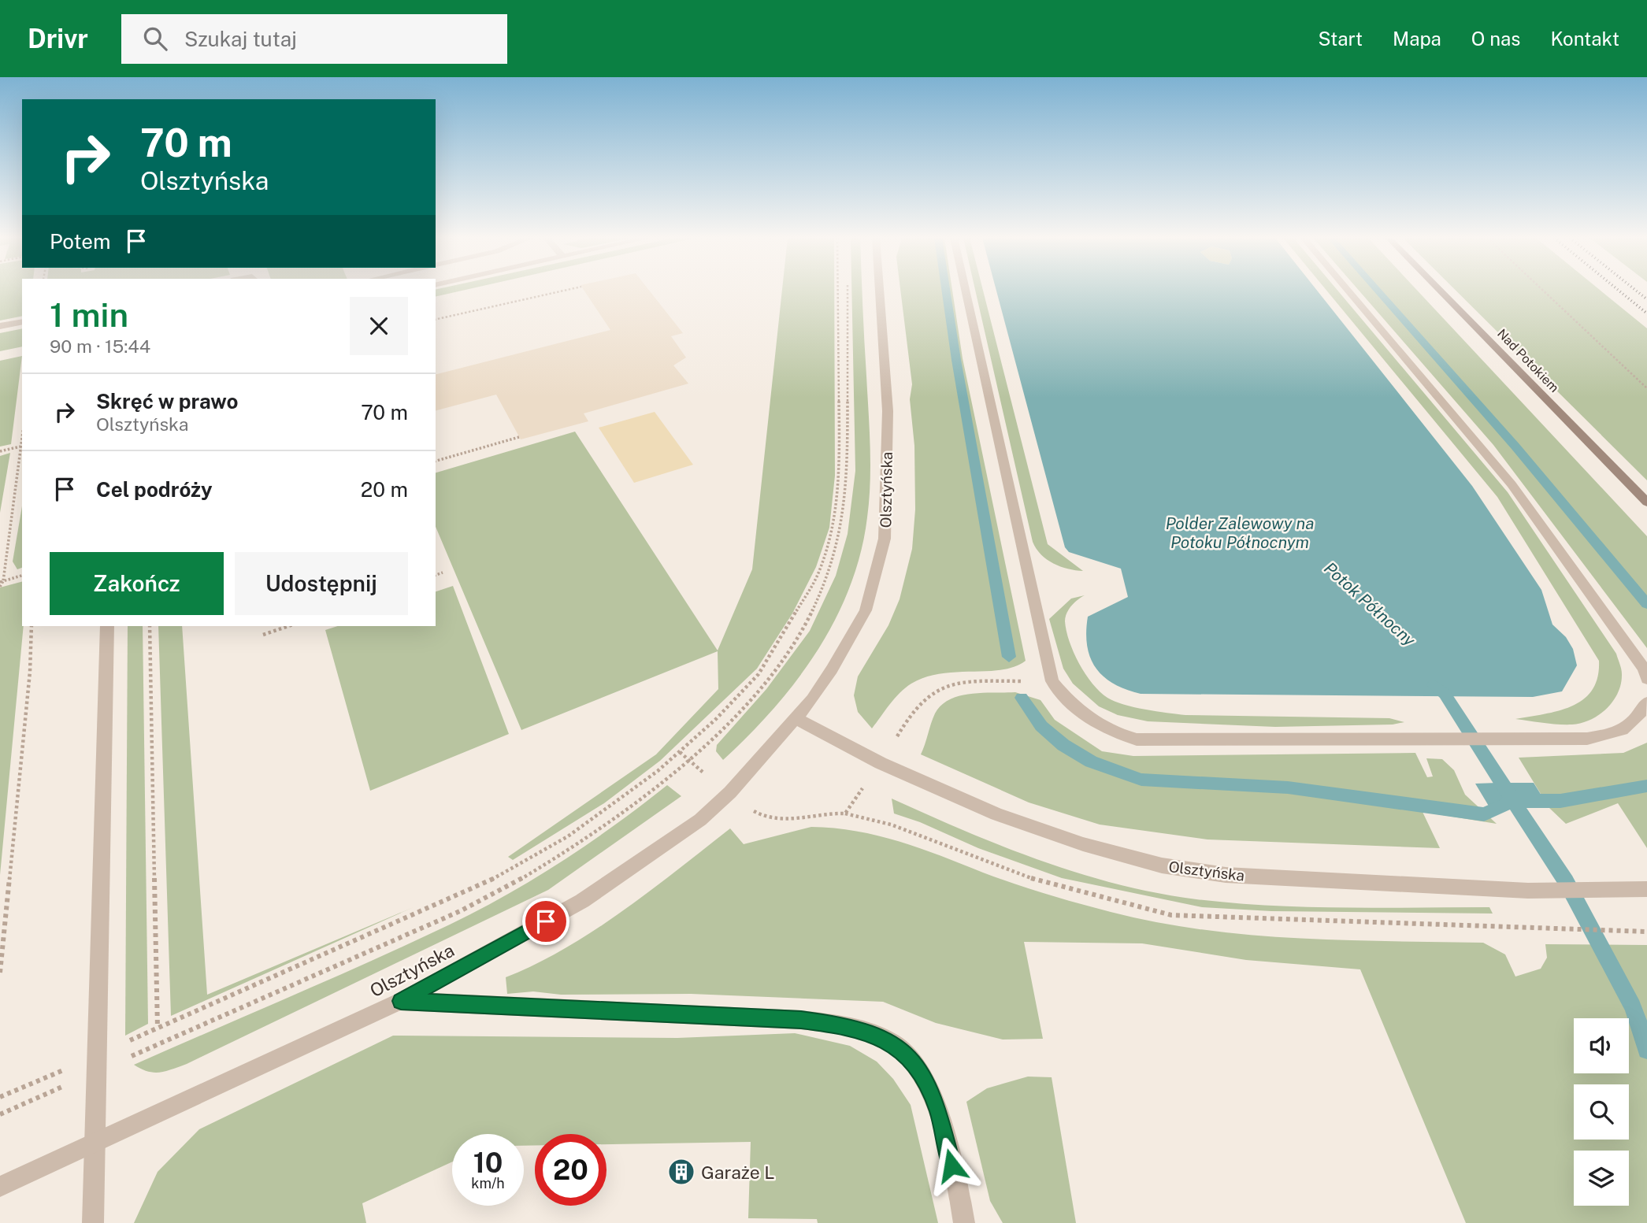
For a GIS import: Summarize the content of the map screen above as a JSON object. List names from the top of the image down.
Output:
{
  "streets": {
    "main road": ["Nad Potokiem"],
    "street": ["Olsztyńska"]
  },
  "water": ["Polder Zalewowy na Potoku Północnym", "Potok Północny"],
  "places": {
    "building": ["Garaże L"]
  },
  "page": {
    "header": "Drivr",
    "search": "Szukaj tutaj",
    "nav": [
      "Start",
      "Mapa",
      "O nas",
      "Kontakt"
    ],
    "turn": ["70 m", "Olsztyńska"],
    "then": "Potem",
    "heading": ["1 min", "90 m · 15:44"],
    "list": [
      {
        "name": "Skręć w prawo",
        "note": "Olsztyńska",
        "value": "70 m"
      },
      {
        "name": "Cel podróży",
        "value": "20 m"
      }
    ],
    "buttons": ["Zakończ", "Udostępnij"],
    "speed": "10 km/h",
    "limit": "20"
  }
}
